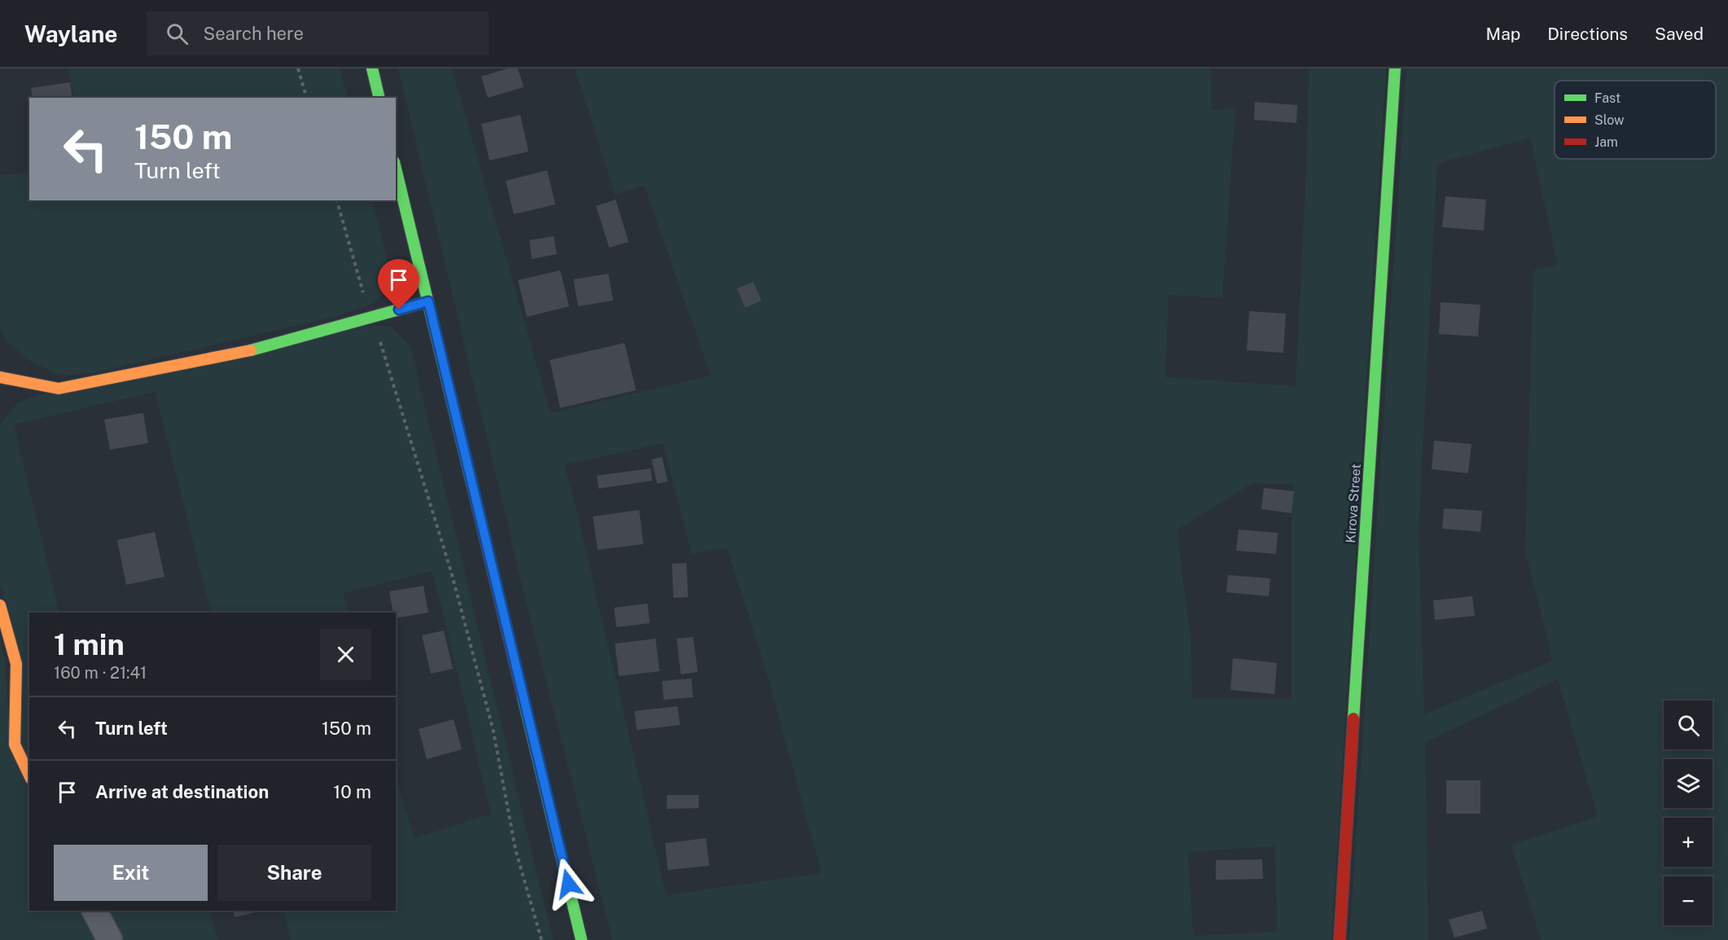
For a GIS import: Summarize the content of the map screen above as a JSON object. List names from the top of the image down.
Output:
{
  "streets": {
    "street": ["Kirova Street"]
  },
  "legend": ["Fast", "Slow", "Jam"],
  "page": {
    "header": "Waylane",
    "search": "Search here",
    "nav": ["Map", "Directions", "Saved"],
    "turn": ["150 m", "Turn left"],
    "heading": ["1 min", "160 m · 21:41"],
    "list": [
      {
        "name": "Turn left",
        "value": "150 m"
      },
      {
        "name": "Arrive at destination",
        "value": "10 m"
      }
    ],
    "map_buttons": ["+", "−"],
    "buttons": ["Exit", "Share"]
  }
}
